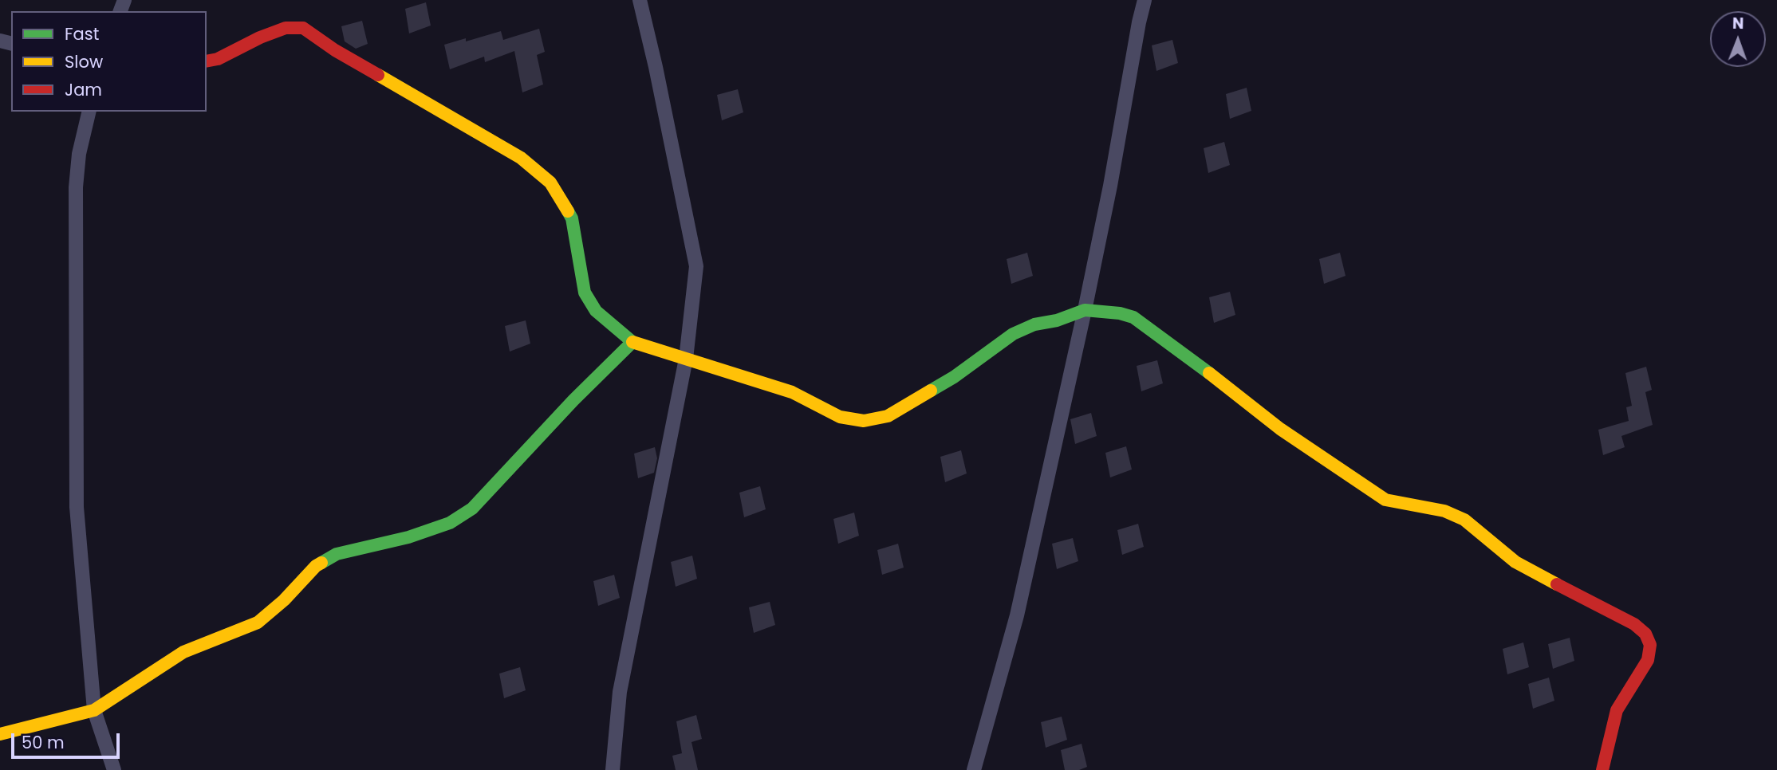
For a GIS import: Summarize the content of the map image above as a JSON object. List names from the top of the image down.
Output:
{
  "legend": ["Fast", "Slow", "Jam"],
  "scale_bar": "50 m",
  "north": "top"
}
